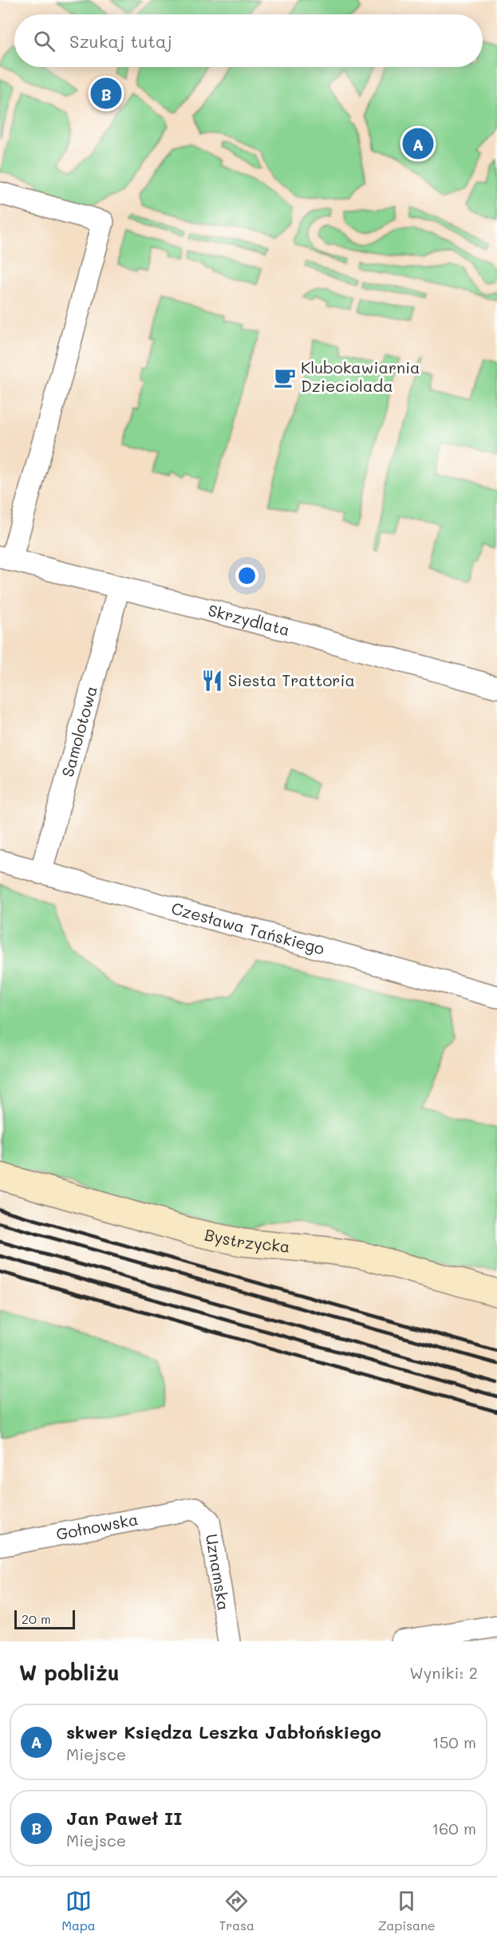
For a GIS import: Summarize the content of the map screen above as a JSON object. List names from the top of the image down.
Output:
{
  "streets": {
    "street": [
      "Skrzydlata",
      "Samolotowa",
      "Czesława Tańskiego",
      "Bystrzycka",
      "Gołnowska",
      "Uznamska"
    ]
  },
  "crossings": [
    ["Skrzydlata", "Samolotowa"],
    ["Samolotowa", "Czesława Tańskiego"],
    ["Gołnowska", "Uznamska"]
  ],
  "places": {
    "cafe": ["Klubokawiarnia Dzieciolada"],
    "restaurant": ["Siesta Trattoria"]
  },
  "scale_bar": "20 m",
  "page": {
    "search": "Szukaj tutaj",
    "pins": ["B", "A"],
    "scale": "20 m",
    "heading": ["W pobliżu", "Wyniki: 2"],
    "list": [
      {
        "mark": "A",
        "name": "skwer Księdza Leszka Jabłońskiego",
        "note": "Miejsce",
        "value": "150 m"
      },
      {
        "mark": "B",
        "name": "Jan Paweł II",
        "note": "Miejsce",
        "value": "160 m"
      }
    ],
    "nav": ["Mapa", "Trasa", "Zapisane"]
  }
}
